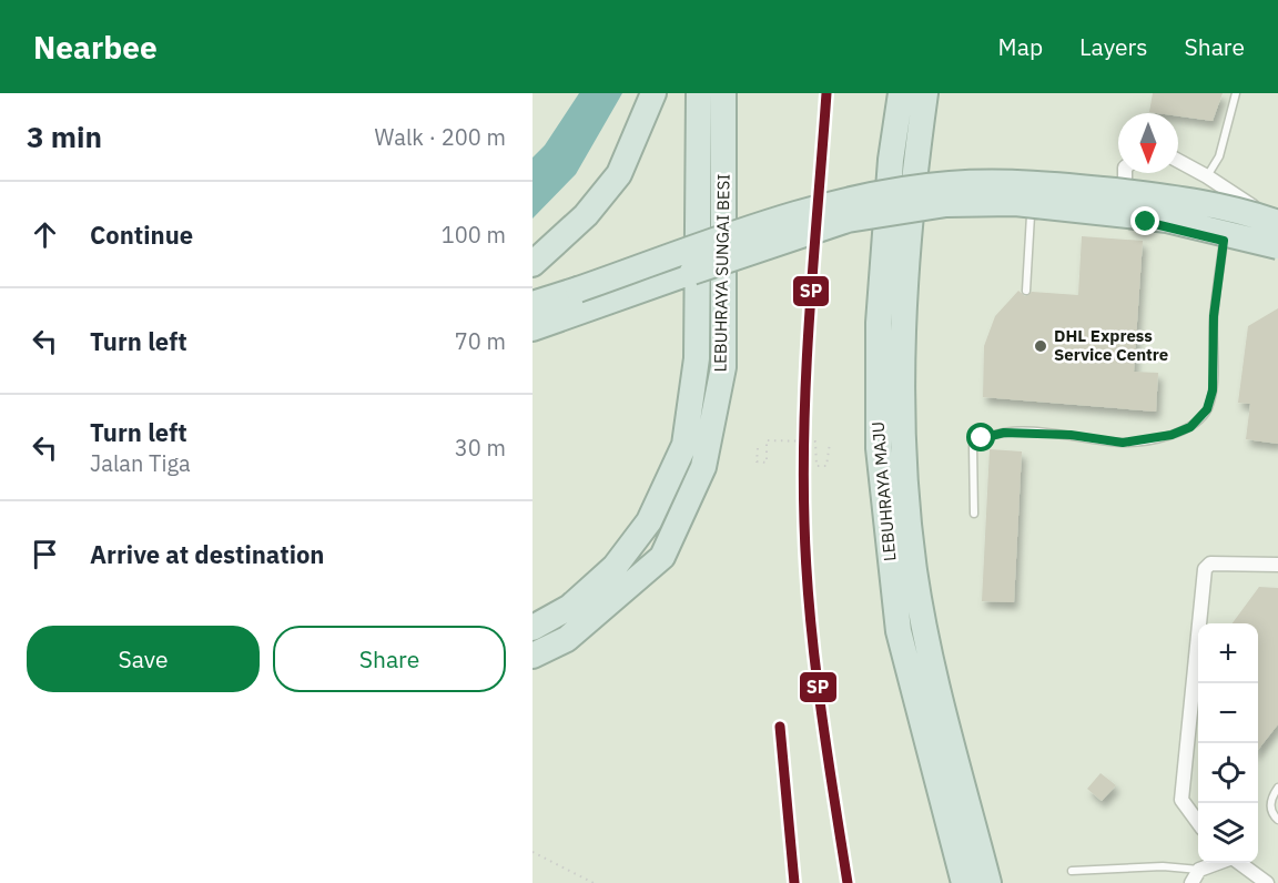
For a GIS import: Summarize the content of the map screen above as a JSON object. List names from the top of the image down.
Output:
{
  "streets": {
    "highway": ["LEBUHRAYA SUNGAI BESI", "LEBUHRAYA MAJU"]
  },
  "places": ["DHL Express Service Centre"],
  "lines": ["transit line SP"],
  "north": "bottom",
  "page": {
    "header": "Nearbee",
    "nav": ["Map", "Layers", "Share"],
    "heading": ["3 min", "Walk · 200 m"],
    "list": [
      ["Continue", "100 m"],
      ["Turn left", "70 m"],
      ["Turn left", "Jalan Tiga", "30 m"],
      "Arrive at destination"
    ],
    "buttons": ["Save", "Share"],
    "map_buttons": ["+", "−"]
  }
}
